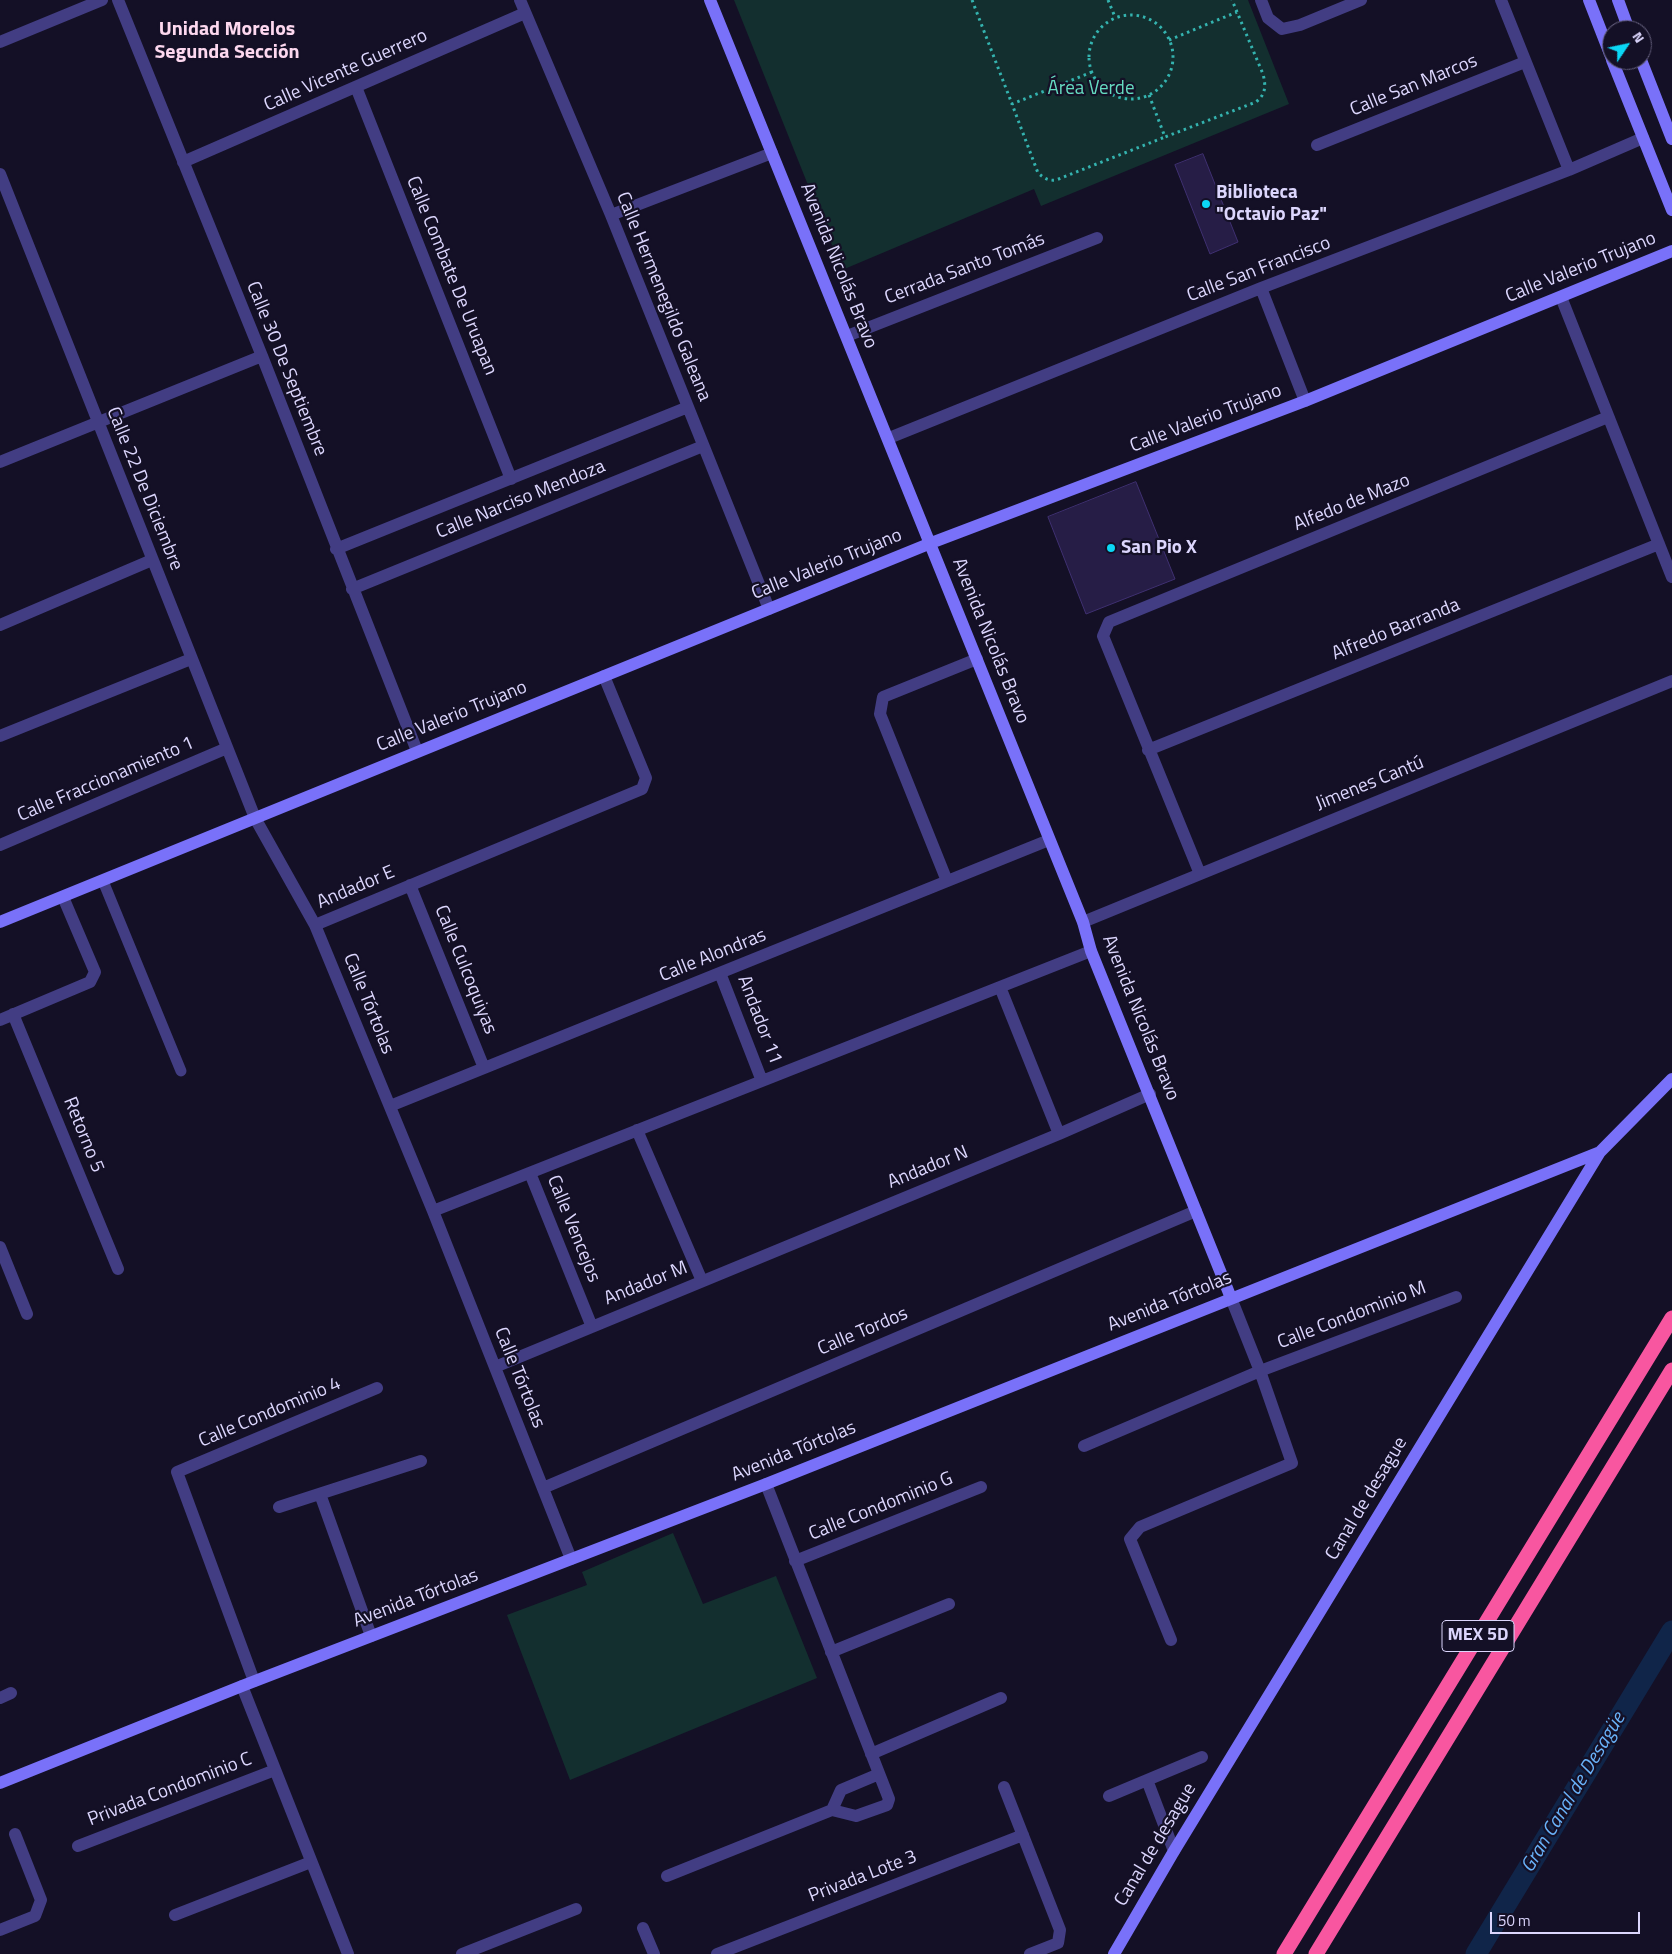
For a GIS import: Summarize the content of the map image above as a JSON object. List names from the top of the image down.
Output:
{
  "streets": {
    "highway": ["MEX 5D"],
    "street": [
      "Calle Vicente Guerrero",
      "Calle San Marcos",
      "Avenida Nicolás Bravo",
      "Calle Valerio Trujano",
      "Cerrada Santo Tomás",
      "Calle San Francisco",
      "Calle Combate De Uruapan",
      "Calle Hermenegildo Galeana",
      "Calle 30 De Septiembre",
      "Calle 22 De Diciembre",
      "Calle Narciso Mendoza",
      "Alfedo de Mazo",
      "Alfredo Barranda",
      "Calle Fraccionamiento 1",
      "Jimenes Cantú",
      "Andador E",
      "Calle Alondras",
      "Calle Culcoquiyas",
      "Calle Tórtolas",
      "Andador 11",
      "Retorno 5",
      "Andador N",
      "Calle Vencejos",
      "Andador M",
      "Avenida Tórtolas",
      "Calle Condominio M",
      "Calle Tordos",
      "Calle Condominio 4",
      "Canal de desague",
      "Calle Condominio G",
      "Privada Condominio C",
      "Privada Lote 3"
    ]
  },
  "crossings": [
    ["Calle Vicente Guerrero", "Calle Combate De Uruapan"],
    ["Calle Vicente Guerrero", "Calle Hermenegildo Galeana"],
    ["Calle Vicente Guerrero", "Calle 30 De Septiembre"],
    ["Avenida Nicolás Bravo", "Calle Valerio Trujano"],
    ["Avenida Nicolás Bravo", "Cerrada Santo Tomás"],
    ["Avenida Nicolás Bravo", "Calle San Francisco"],
    ["Avenida Nicolás Bravo", "Jimenes Cantú"],
    ["Avenida Nicolás Bravo", "Calle Alondras"],
    ["Avenida Nicolás Bravo", "Avenida Tórtolas"],
    ["Avenida Nicolás Bravo", "Calle Tordos"],
    ["Calle Valerio Trujano", "Calle Hermenegildo Galeana"],
    ["Calle Valerio Trujano", "Calle 30 De Septiembre"],
    ["Calle Valerio Trujano", "Calle 22 De Diciembre"],
    ["Calle Valerio Trujano", "Andador E"],
    ["Calle Valerio Trujano", "Calle Tórtolas"],
    ["Calle Combate De Uruapan", "Calle Narciso Mendoza"],
    ["Calle Hermenegildo Galeana", "Calle Narciso Mendoza"],
    ["Calle 30 De Septiembre", "Calle Narciso Mendoza"],
    ["Calle 22 De Diciembre", "Calle Fraccionamiento 1"],
    ["Calle 22 De Diciembre", "Calle Tórtolas"],
    ["Alfedo de Mazo", "Alfredo Barranda"],
    ["Andador E", "Calle Culcoquiyas"],
    ["Andador E", "Calle Tórtolas"],
    ["Calle Alondras", "Calle Culcoquiyas"],
    ["Calle Alondras", "Calle Tórtolas"],
    ["Calle Alondras", "Andador 11"],
    ["Calle Tórtolas", "Andador M"],
    ["Calle Tórtolas", "Avenida Tórtolas"],
    ["Calle Tórtolas", "Calle Tordos"],
    ["Andador N", "Andador M"],
    ["Calle Vencejos", "Andador M"],
    ["Avenida Tórtolas", "Calle Condominio 4"],
    ["Avenida Tórtolas", "Canal de desague"]
  ],
  "districts": ["Unidad Morelos Segunda Sección"],
  "water": ["Gran Canal de Desagüe"],
  "parks": ["Área Verde"],
  "places": ["Biblioteca \"Octavio Paz\"", "San Pio X"],
  "scale_bar": "50 m",
  "north": "top right"
}
